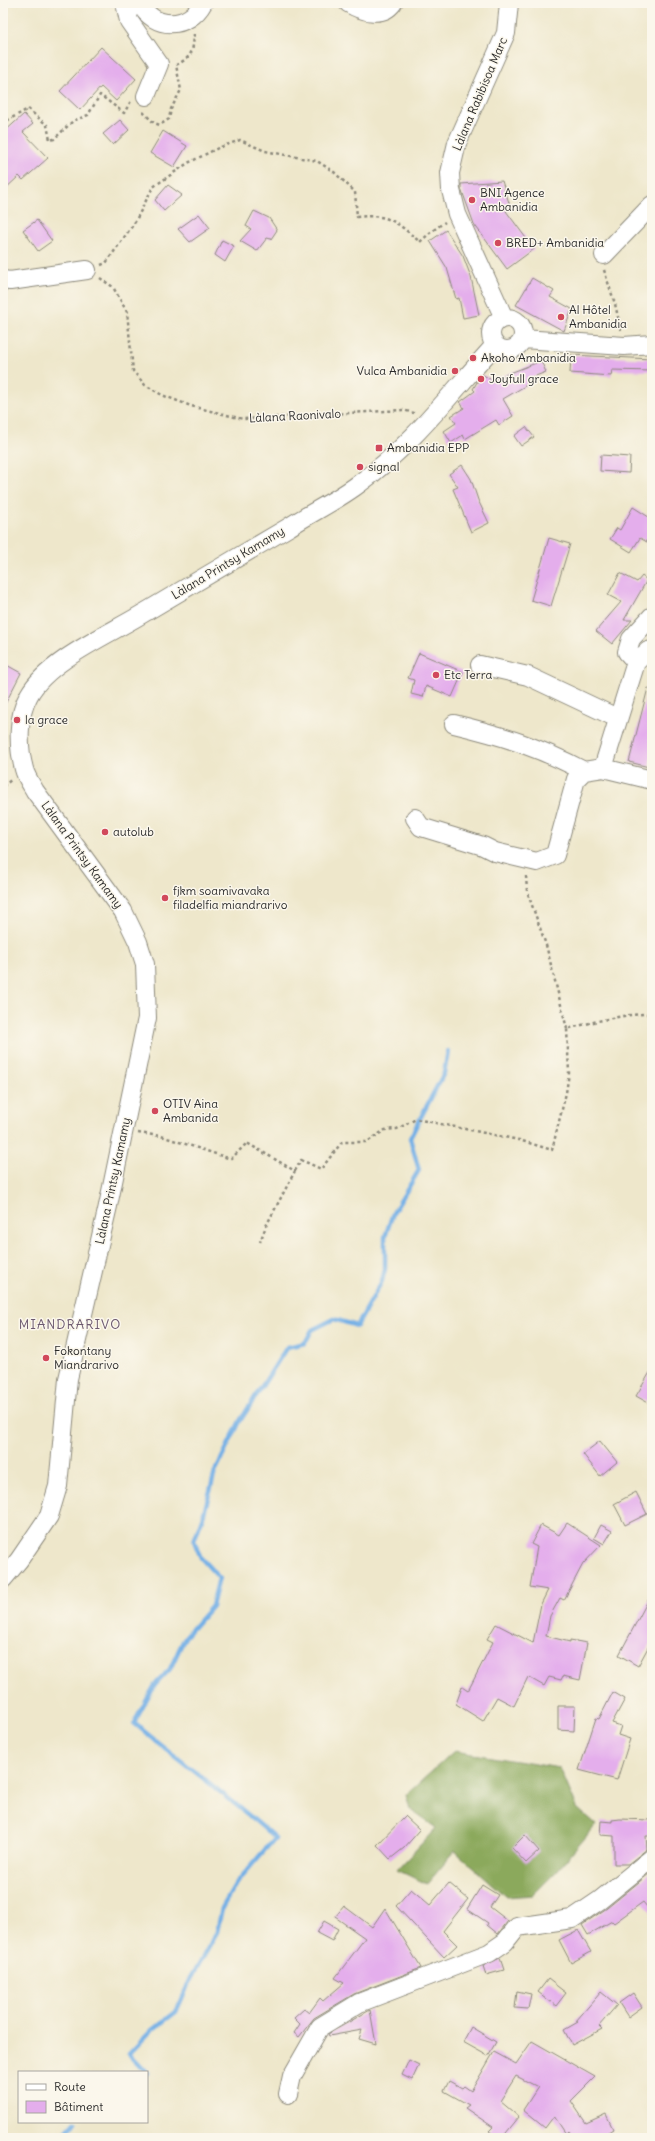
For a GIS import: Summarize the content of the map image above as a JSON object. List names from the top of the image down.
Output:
{
  "streets": {
    "street": ["Làlana Rabibisoa Marc", "Làlana Printsy Kamamy"],
    "path": ["Làlana Raonivalo"]
  },
  "crossings": [
    ["Làlana Rabibisoa Marc", "Làlana Printsy Kamamy"],
    ["Làlana Raonivalo", "Làlana Printsy Kamamy"]
  ],
  "districts": ["MIANDRARIVO"],
  "places": {
    "other": [
      "BNI Agence Ambanidia",
      "BRED+ Ambanidia",
      "Al Hôtel Ambanidia",
      "Akoho Ambanidia",
      "Vulca Ambanidia",
      "Joyfull grace",
      "signal",
      "Etc Terra",
      "la grace",
      "autolub",
      "fjkm soamivavaka filadelfia miandrarivo",
      "OTIV Aina Ambanida",
      "Fokontany Miandrarivo"
    ],
    "transit": ["Ambanidia EPP"]
  },
  "legend": ["Route", "Bâtiment"]
}
